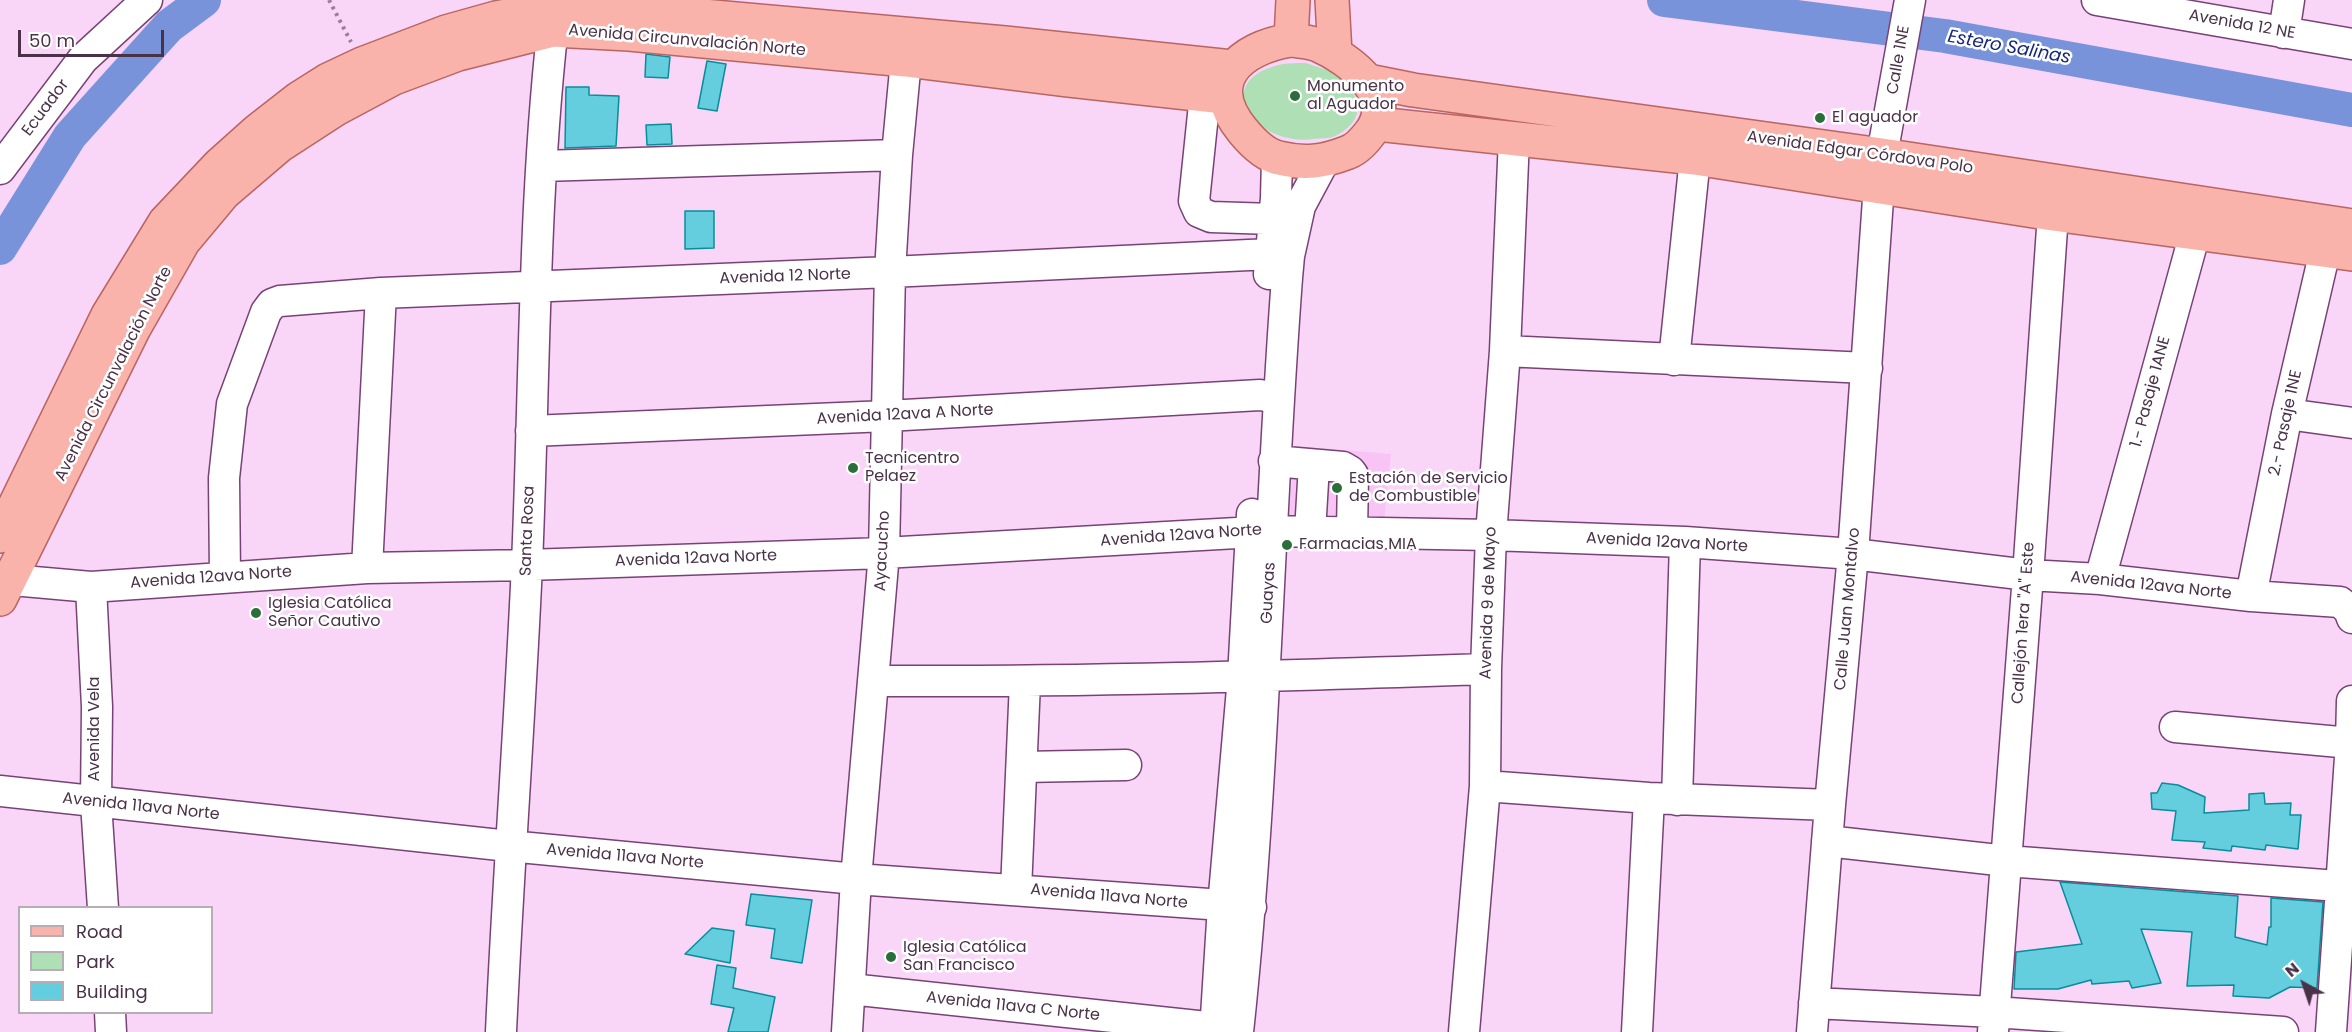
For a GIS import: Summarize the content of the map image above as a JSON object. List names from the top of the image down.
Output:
{
  "streets": {
    "main road": ["Avenida Circunvalación Norte", "Avenida Edgar Córdova Polo"],
    "street": [
      "Avenida 12 NE",
      "Calle 1NE",
      "Ecuador",
      "Avenida 12 Norte",
      "1.- Pasaje 1ANE",
      "Avenida 12ava A Norte",
      "2.- Pasaje 1NE",
      "Santa Rosa",
      "Avenida 12ava Norte",
      "Ayacucho",
      "Guayas",
      "Avenida 9 de Mayo",
      "Calle Juan Montalvo",
      "Callejón 1era \"A\" Este",
      "Avenida Vela",
      "Avenida 11ava Norte",
      "Avenida 11ava C Norte"
    ]
  },
  "crossings": [
    ["Avenida Circunvalación Norte", "Avenida Edgar Córdova Polo"],
    ["Avenida Circunvalación Norte", "Santa Rosa"],
    ["Avenida Circunvalación Norte", "Avenida 12ava Norte"],
    ["Avenida Circunvalación Norte", "Ayacucho"],
    ["Avenida Circunvalación Norte", "Guayas"],
    ["Calle 1NE", "Avenida Edgar Córdova Polo"],
    ["Calle 1NE", "Calle Juan Montalvo"],
    ["Avenida Edgar Córdova Polo", "1.- Pasaje 1ANE"],
    ["Avenida Edgar Córdova Polo", "2.- Pasaje 1NE"],
    ["Avenida Edgar Córdova Polo", "Guayas"],
    ["Avenida Edgar Córdova Polo", "Avenida 9 de Mayo"],
    ["Avenida Edgar Córdova Polo", "Calle Juan Montalvo"],
    ["Avenida Edgar Córdova Polo", "Callejón 1era \"A\" Este"],
    ["Avenida 12 Norte", "Santa Rosa"],
    ["Avenida 12 Norte", "Avenida 12ava Norte"],
    ["Avenida 12 Norte", "Ayacucho"],
    ["Avenida 12 Norte", "Guayas"],
    ["1.- Pasaje 1ANE", "Avenida 12ava Norte"],
    ["Avenida 12ava A Norte", "Santa Rosa"],
    ["Avenida 12ava A Norte", "Ayacucho"],
    ["Avenida 12ava A Norte", "Guayas"],
    ["2.- Pasaje 1NE", "Avenida 12ava Norte"],
    ["Santa Rosa", "Avenida 12ava Norte"],
    ["Santa Rosa", "Avenida 11ava Norte"],
    ["Avenida 12ava Norte", "Ayacucho"],
    ["Avenida 12ava Norte", "Guayas"],
    ["Avenida 12ava Norte", "Avenida 9 de Mayo"],
    ["Avenida 12ava Norte", "Calle Juan Montalvo"],
    ["Avenida 12ava Norte", "Callejón 1era \"A\" Este"],
    ["Avenida 12ava Norte", "Avenida Vela"],
    ["Ayacucho", "Avenida 11ava Norte"],
    ["Ayacucho", "Avenida 11ava C Norte"],
    ["Guayas", "Avenida 11ava Norte"],
    ["Guayas", "Avenida 11ava C Norte"],
    ["Avenida Vela", "Avenida 11ava Norte"]
  ],
  "water": ["Estero Salinas"],
  "places": [
    "Monumento al Aguador",
    "El aguador",
    "Tecnicentro Pelaez",
    "Estación de Servicio de Combustible",
    "Farmacias MIA",
    "Iglesia Católica Señor Cautivo",
    "Iglesia Católica San Francisco"
  ],
  "legend": ["Road", "Park", "Building"],
  "scale_bar": "50 m",
  "north": "top left"
}
